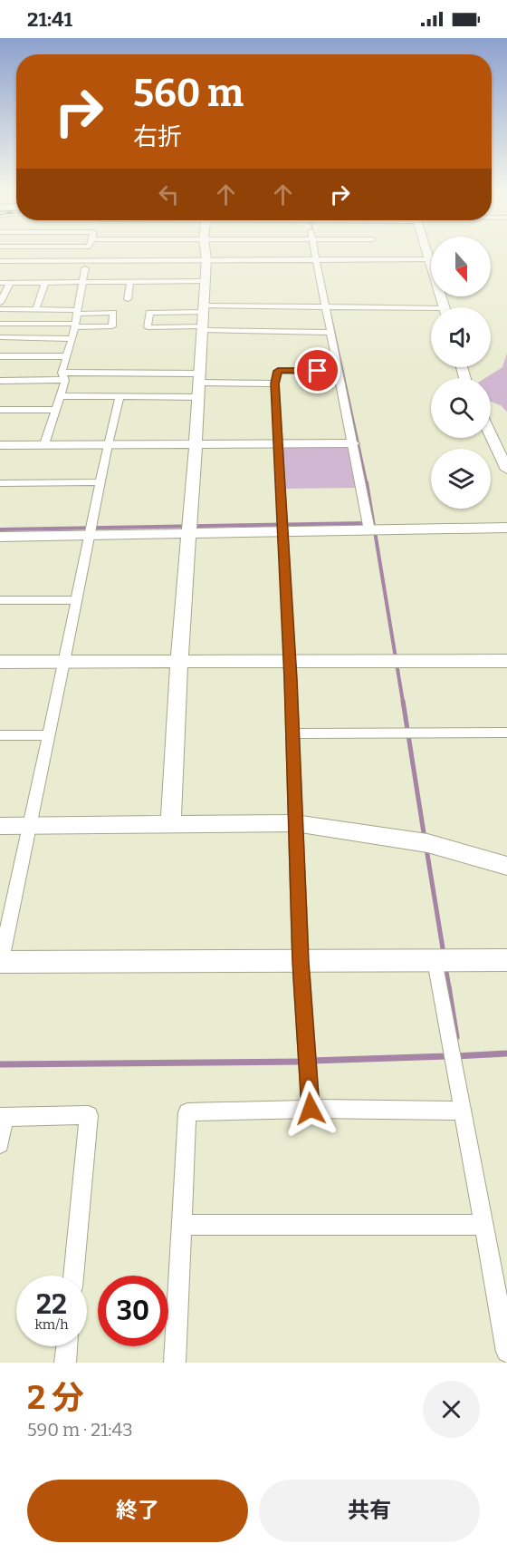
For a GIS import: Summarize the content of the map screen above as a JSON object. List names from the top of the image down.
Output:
{
  "north": "bottom",
  "page": {
    "status": "21:41",
    "turn": ["560 m", "右折"],
    "speed": "22 km/h",
    "limit": "30",
    "heading": ["2 分", "590 m · 21:43"],
    "buttons": ["終了", "共有"]
  }
}
